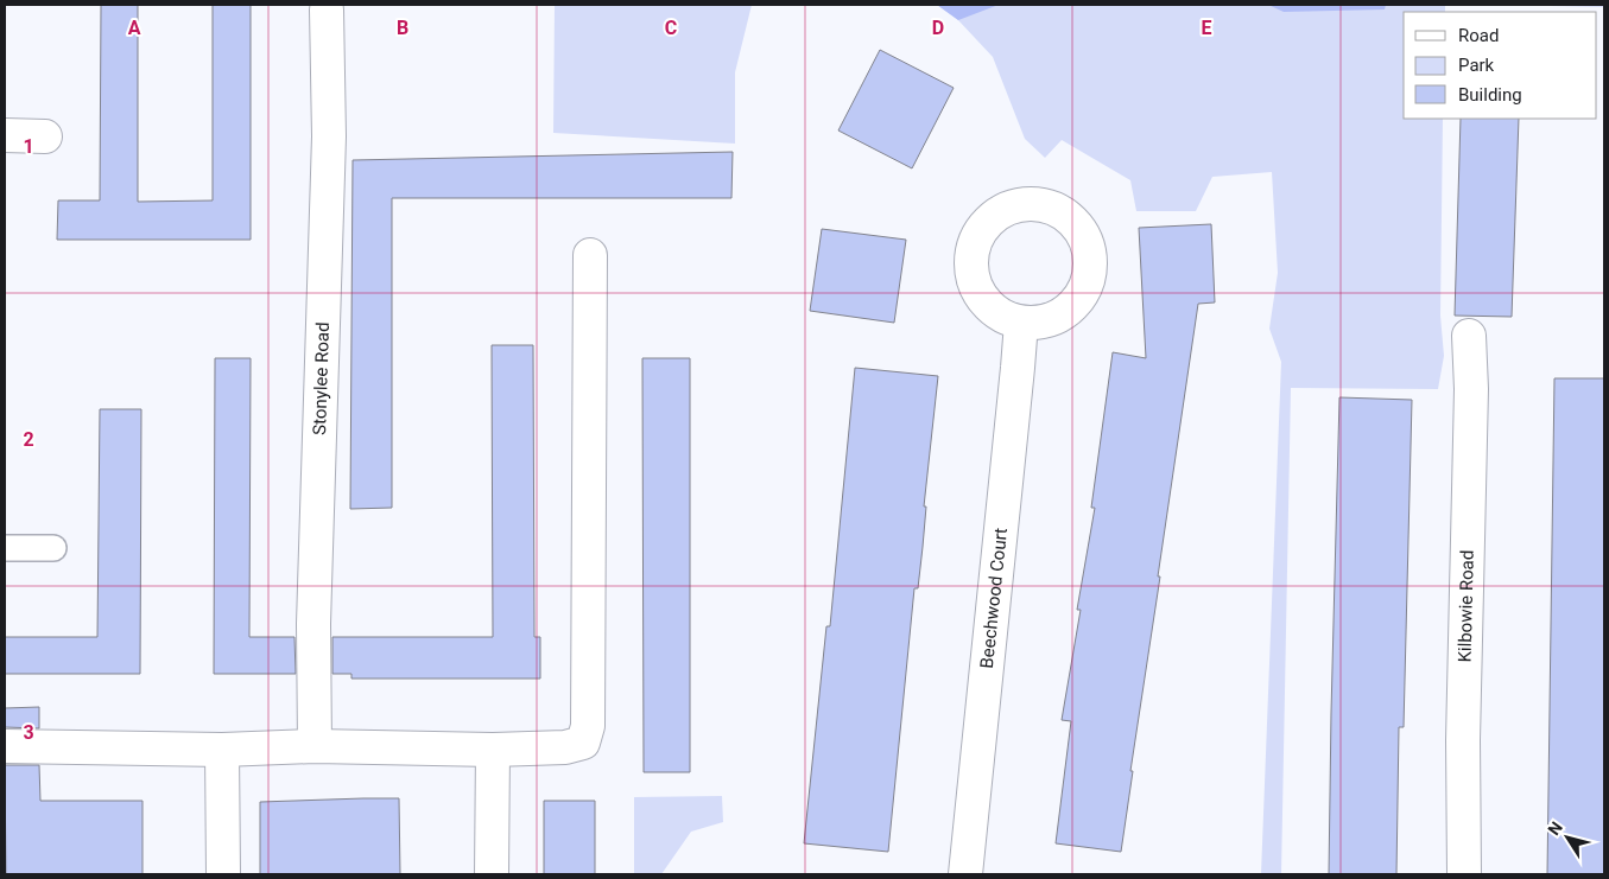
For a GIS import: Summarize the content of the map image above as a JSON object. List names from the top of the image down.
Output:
{
  "streets": {
    "street": ["Stonylee Road", "Beechwood Court", "Kilbowie Road"]
  },
  "legend": ["Road", "Park", "Building"],
  "north": "top left",
  "grid": {
    "columns": [
      "A",
      "B",
      "C",
      "D",
      "E"
    ],
    "rows": ["1", "2", "3"]
  }
}
